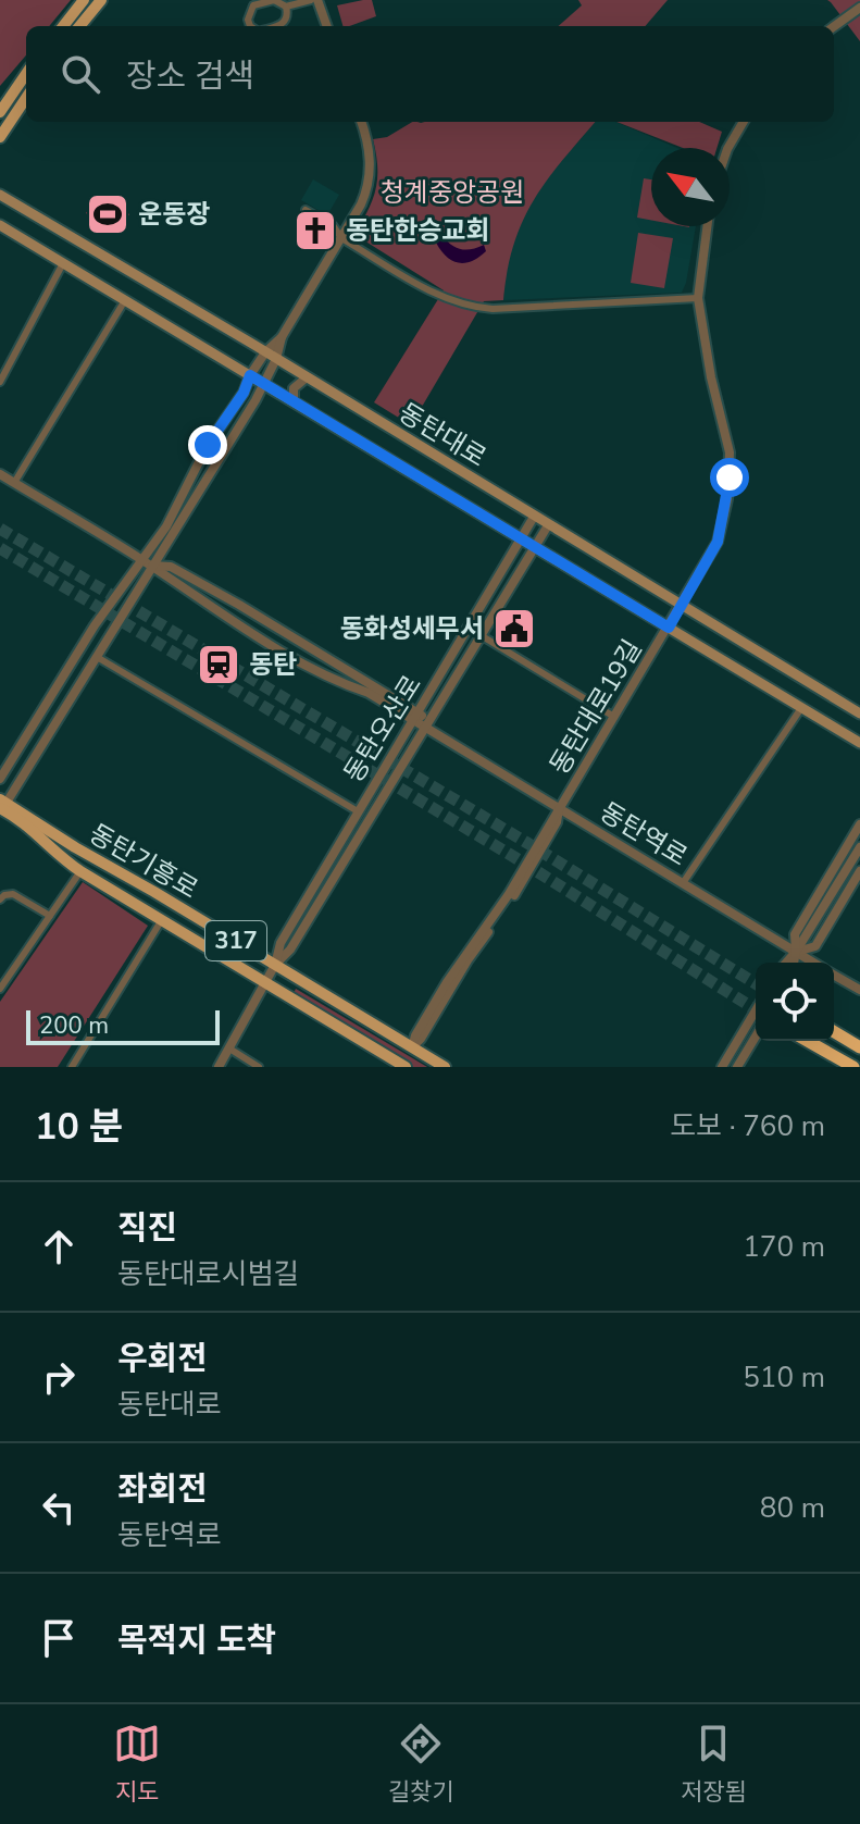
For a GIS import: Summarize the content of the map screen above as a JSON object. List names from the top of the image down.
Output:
{
  "streets": {
    "main road": ["동탄대로", "동탄기흥로", "317"],
    "street": ["동탄대로19길", "동탄오산로", "동탄역로"]
  },
  "crossings": [
    ["동탄대로", "동탄대로19길"],
    ["동탄대로", "동탄오산로"],
    ["동탄대로19길", "동탄역로"],
    ["동탄대로19길", "동탄기흥로"],
    ["동탄오산로", "동탄역로"],
    ["동탄오산로", "동탄기흥로"]
  ],
  "parks": ["청계중앙공원"],
  "places": {
    "sports": ["운동장"],
    "church": ["동탄한승교회"],
    "public building": ["동화성세무서"],
    "station": ["동탄"]
  },
  "scale_bar": "200 m",
  "north": "top left",
  "page": {
    "search": "장소 검색",
    "scale": "200 m",
    "heading": ["10 분", "도보 · 760 m"],
    "list": [
      ["직진", "동탄대로시범길", "170 m"],
      ["우회전", "동탄대로", "510 m"],
      ["좌회전", "동탄역로", "80 m"],
      "목적지 도착"
    ],
    "nav": ["지도", "길찾기", "저장됨"]
  }
}
